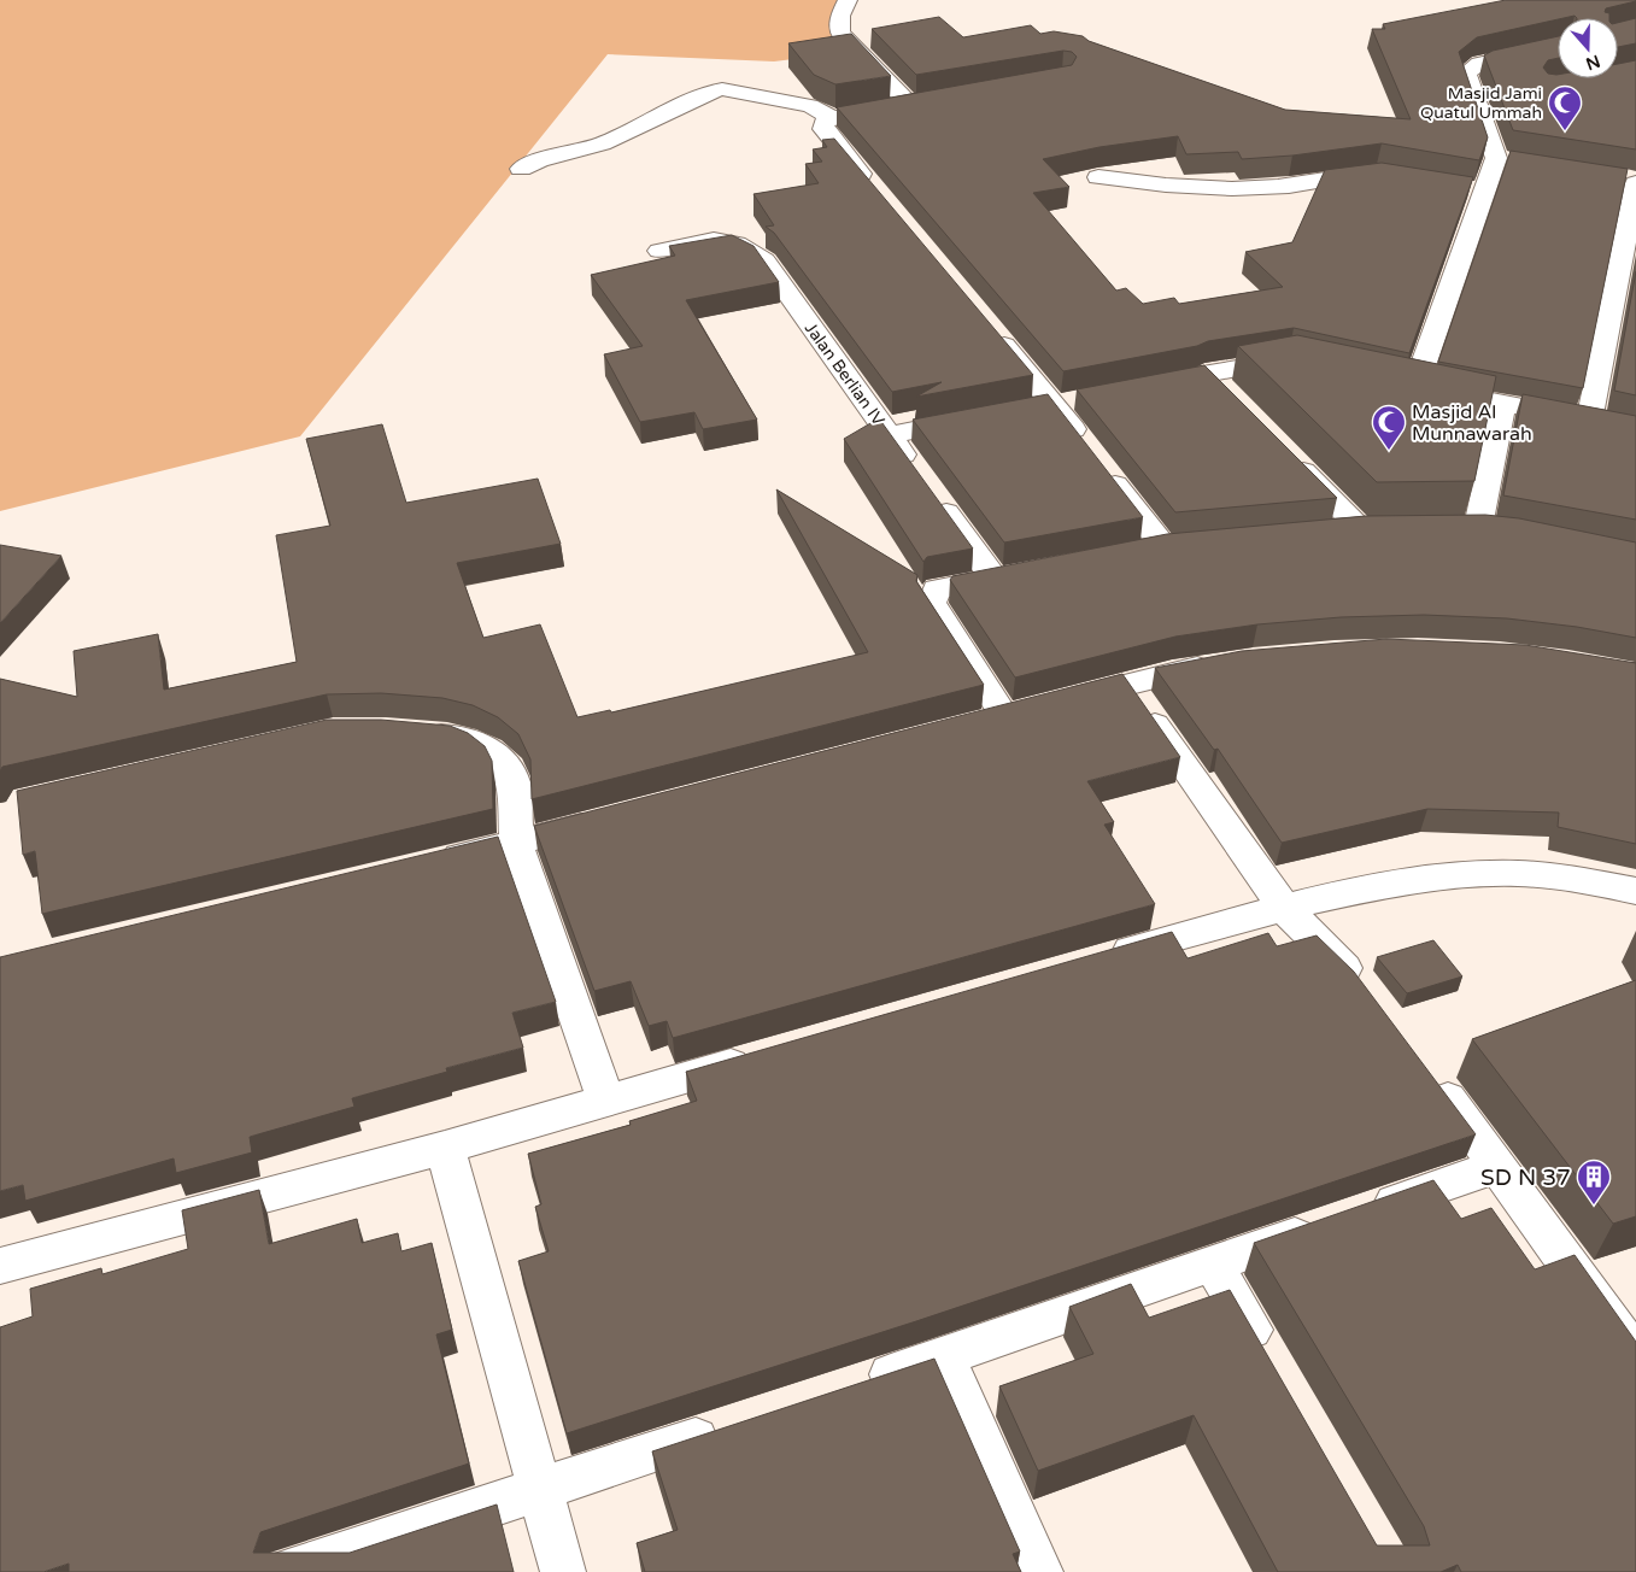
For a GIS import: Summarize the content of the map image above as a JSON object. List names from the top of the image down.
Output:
{
  "streets": {
    "street": ["Jalan Berlian IV"]
  },
  "places": {
    "mosque": ["Masjid Jami Quatul Ummah", "Masjid Al Munnawarah"],
    "building": ["SD N 37"]
  },
  "north": "bottom"
}
